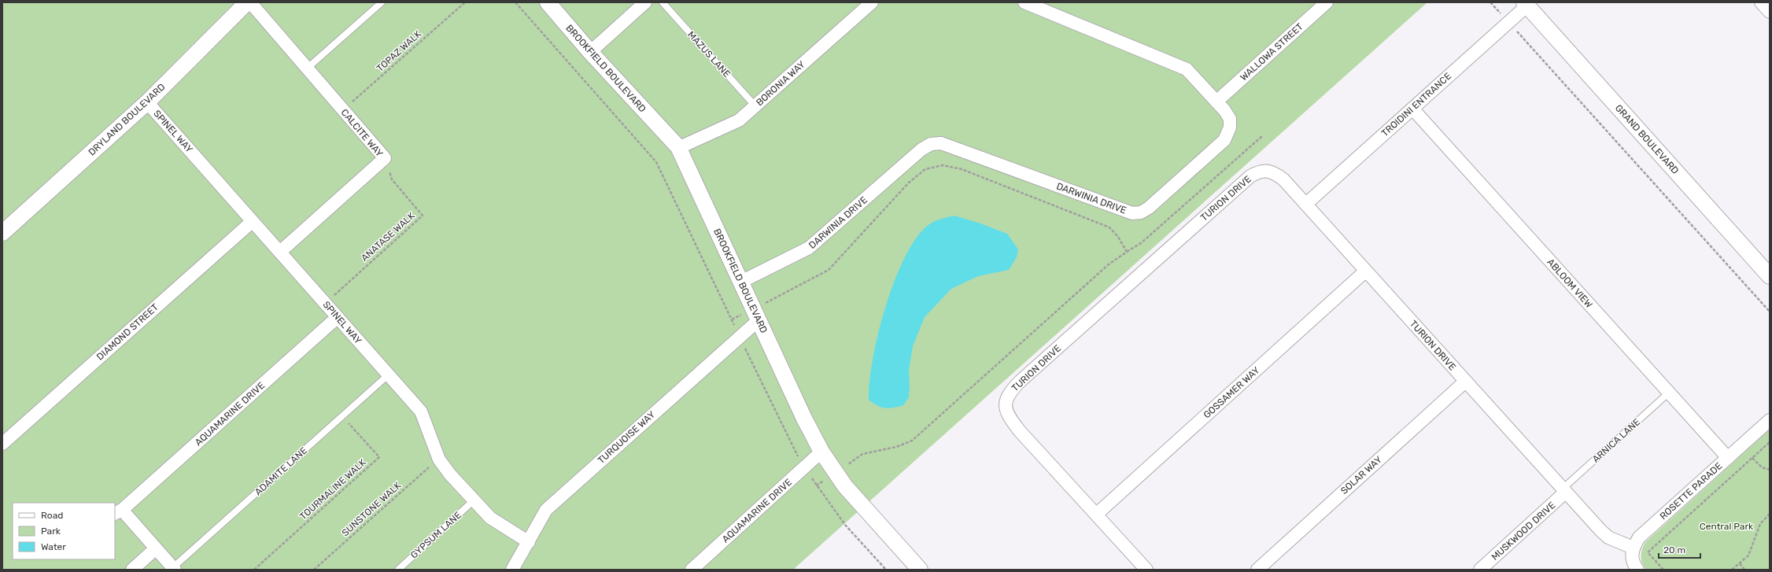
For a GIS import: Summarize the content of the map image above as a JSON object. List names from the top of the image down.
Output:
{
  "streets": {
    "street": [
      "WALLOWA STREET",
      "BROOKFIELD BOULEVARD",
      "BORONIA WAY",
      "TROIDINI ENTRANCE",
      "DRYLAND BOULEVARD",
      "SPINEL WAY",
      "CALCITE WAY",
      "GRAND BOULEVARD",
      "DARWINIA DRIVE",
      "TURION DRIVE",
      "ABLOOM VIEW",
      "DIAMOND STREET",
      "GOSSAMER WAY",
      "AQUAMARINE DRIVE",
      "TURQUOISE WAY",
      "SOLAR WAY",
      "ROSETTE PARADE",
      "MUSKWOOD DRIVE"
    ],
    "lane": [
      "MAZUS LANE",
      "ARNICA LANE",
      "ADAMITE LANE",
      "GYPSUM LANE"
    ],
    "path": [
      "TOPAZ WALK",
      "ANATASE WALK",
      "TOURMALINE WALK",
      "SUNSTONE WALK"
    ]
  },
  "crossings": [
    ["TOPAZ WALK", "CALCITE WAY"],
    ["WALLOWA STREET", "DARWINIA DRIVE"],
    ["MAZUS LANE", "BORONIA WAY"],
    ["BROOKFIELD BOULEVARD", "BORONIA WAY"],
    ["BROOKFIELD BOULEVARD", "DARWINIA DRIVE"],
    ["BROOKFIELD BOULEVARD", "AQUAMARINE DRIVE"],
    ["BROOKFIELD BOULEVARD", "TURQUOISE WAY"],
    ["TROIDINI ENTRANCE", "GRAND BOULEVARD"],
    ["TROIDINI ENTRANCE", "TURION DRIVE"],
    ["TROIDINI ENTRANCE", "ABLOOM VIEW"],
    ["DRYLAND BOULEVARD", "SPINEL WAY"],
    ["SPINEL WAY", "CALCITE WAY"],
    ["SPINEL WAY", "ANATASE WALK"],
    ["SPINEL WAY", "DIAMOND STREET"],
    ["SPINEL WAY", "AQUAMARINE DRIVE"],
    ["SPINEL WAY", "TURQUOISE WAY"],
    ["SPINEL WAY", "ADAMITE LANE"],
    ["SPINEL WAY", "SUNSTONE WALK"],
    ["SPINEL WAY", "GYPSUM LANE"],
    ["CALCITE WAY", "ANATASE WALK"],
    ["TURION DRIVE", "GOSSAMER WAY"],
    ["TURION DRIVE", "ARNICA LANE"],
    ["TURION DRIVE", "SOLAR WAY"],
    ["TURION DRIVE", "ROSETTE PARADE"],
    ["TURION DRIVE", "MUSKWOOD DRIVE"],
    ["ABLOOM VIEW", "ARNICA LANE"],
    ["ABLOOM VIEW", "ROSETTE PARADE"],
    ["AQUAMARINE DRIVE", "ADAMITE LANE"],
    ["ARNICA LANE", "MUSKWOOD DRIVE"],
    ["ADAMITE LANE", "TOURMALINE WALK"]
  ],
  "parks": ["Central Park"],
  "legend": ["Road", "Park", "Water"],
  "scale_bar": "20 m"
}
